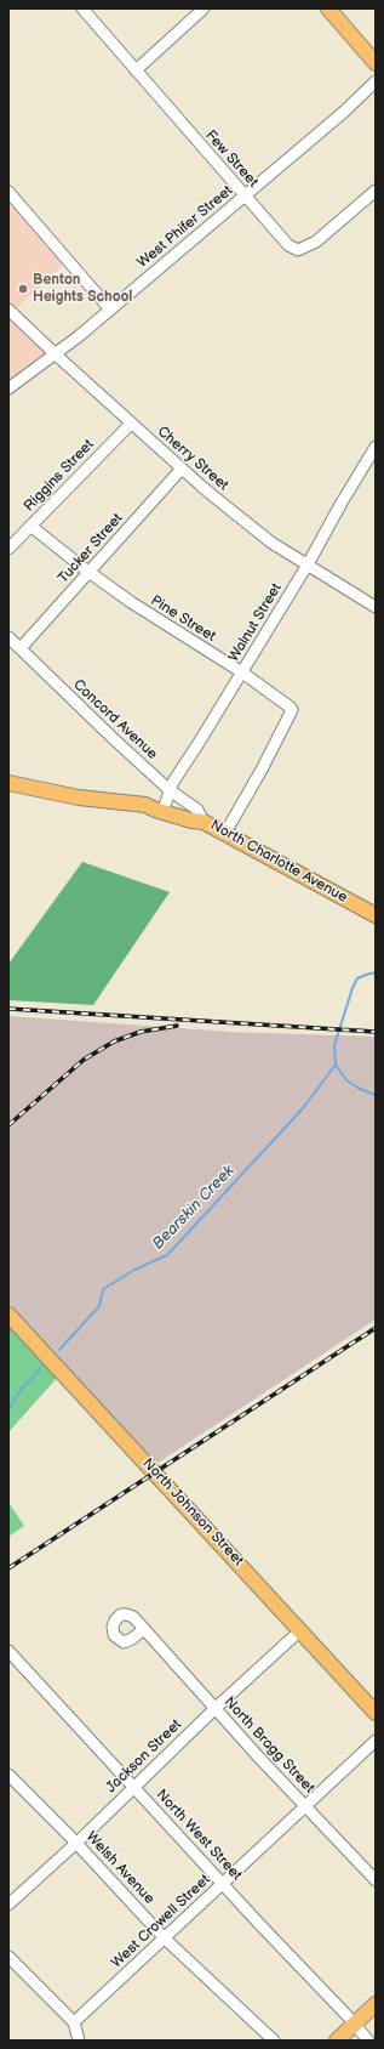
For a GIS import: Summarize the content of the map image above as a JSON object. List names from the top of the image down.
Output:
{
  "streets": {
    "main road": ["North Charlotte Avenue", "North Johnson Street"],
    "street": [
      "Few Street",
      "West Phifer Street",
      "Cherry Street",
      "Riggins Street",
      "Tucker Street",
      "Pine Street",
      "Walnut Street",
      "Concord Avenue",
      "North Bragg Street",
      "Jackson Street",
      "North West Street",
      "Welsh Avenue",
      "West Crowell Street"
    ]
  },
  "crossings": [
    ["Few Street", "West Phifer Street"],
    ["West Phifer Street", "Cherry Street"],
    ["Cherry Street", "Riggins Street"],
    ["Cherry Street", "Tucker Street"],
    ["Cherry Street", "Walnut Street"],
    ["Riggins Street", "Pine Street"],
    ["Tucker Street", "Pine Street"],
    ["Tucker Street", "Concord Avenue"],
    ["Pine Street", "Walnut Street"],
    ["Pine Street", "North Charlotte Avenue"],
    ["Walnut Street", "Concord Avenue"],
    ["Walnut Street", "North Charlotte Avenue"],
    ["Concord Avenue", "North Charlotte Avenue"],
    ["North Johnson Street", "Jackson Street"],
    ["North Bragg Street", "Jackson Street"],
    ["North Bragg Street", "West Crowell Street"],
    ["Jackson Street", "North West Street"],
    ["Jackson Street", "Welsh Avenue"],
    ["North West Street", "West Crowell Street"],
    ["Welsh Avenue", "West Crowell Street"]
  ],
  "water": ["Bearskin Creek"],
  "places": ["Benton Heights School"]
}
